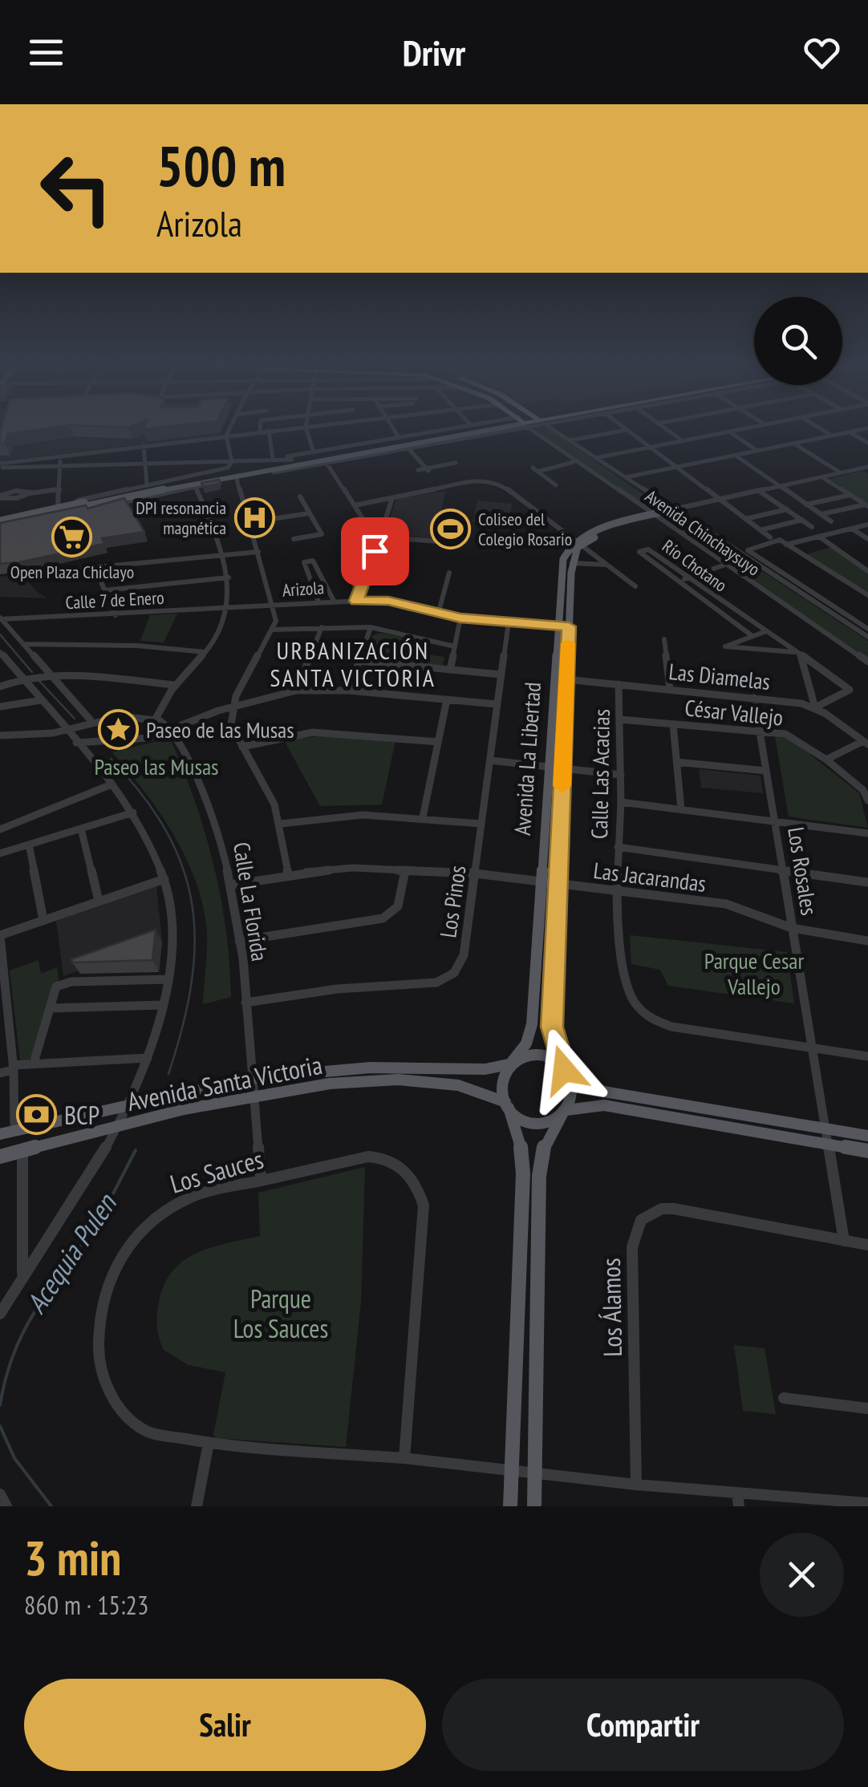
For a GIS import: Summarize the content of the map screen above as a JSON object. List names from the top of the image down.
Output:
{
  "streets": {
    "main road": ["Avenida La Libertad", "Avenida Santa Victoria"],
    "street": [
      "Avenida Chinchaysuyo",
      "Río Chotano",
      "Arizola",
      "Calle 7 de Enero",
      "Las Diamelas",
      "César Vallejo",
      "Calle Las Acacias",
      "Los Rosales",
      "Las Jacarandas",
      "Calle La Florida",
      "Los Pinos",
      "Los Sauces",
      "Los Álamos"
    ]
  },
  "crossings": [
    ["Arizola", "Calle 7 de Enero"],
    ["Arizola", "Avenida La Libertad"],
    ["Arizola", "Los Pinos"],
    ["Las Diamelas", "Avenida La Libertad"],
    ["Las Diamelas", "Calle Las Acacias"],
    ["Las Diamelas", "Los Rosales"],
    ["César Vallejo", "Calle Las Acacias"],
    ["César Vallejo", "Los Rosales"],
    ["Avenida La Libertad", "Las Jacarandas"],
    ["Avenida La Libertad", "Avenida Santa Victoria"],
    ["Calle Las Acacias", "Los Rosales"],
    ["Calle Las Acacias", "Las Jacarandas"],
    ["Los Rosales", "Las Jacarandas"],
    ["Los Rosales", "Los Álamos"],
    ["Las Jacarandas", "Calle La Florida"],
    ["Las Jacarandas", "Los Pinos"],
    ["Calle La Florida", "Los Pinos"],
    ["Calle La Florida", "Avenida Santa Victoria"],
    ["Calle La Florida", "Los Sauces"],
    ["Los Sauces", "Los Álamos"]
  ],
  "districts": ["URBANIZACIÓN SANTA VICTORIA"],
  "water": ["Acequia Pulen"],
  "parks": ["Paseo las Musas", "Parque Cesar Vallejo", "Parque Los Sauces"],
  "places": {
    "hospital": ["DPI resonancia magnética"],
    "sports": ["Coliseo del Colegio Rosario"],
    "supermarket": ["Open Plaza Chiclayo"],
    "place": ["Paseo de las Musas"],
    "bank": ["BCP"]
  },
  "page": {
    "header": "Drivr",
    "turn": ["500 m", "Arizola"],
    "heading": ["3 min", "860 m · 15:23"],
    "buttons": ["Salir", "Compartir"]
  }
}
